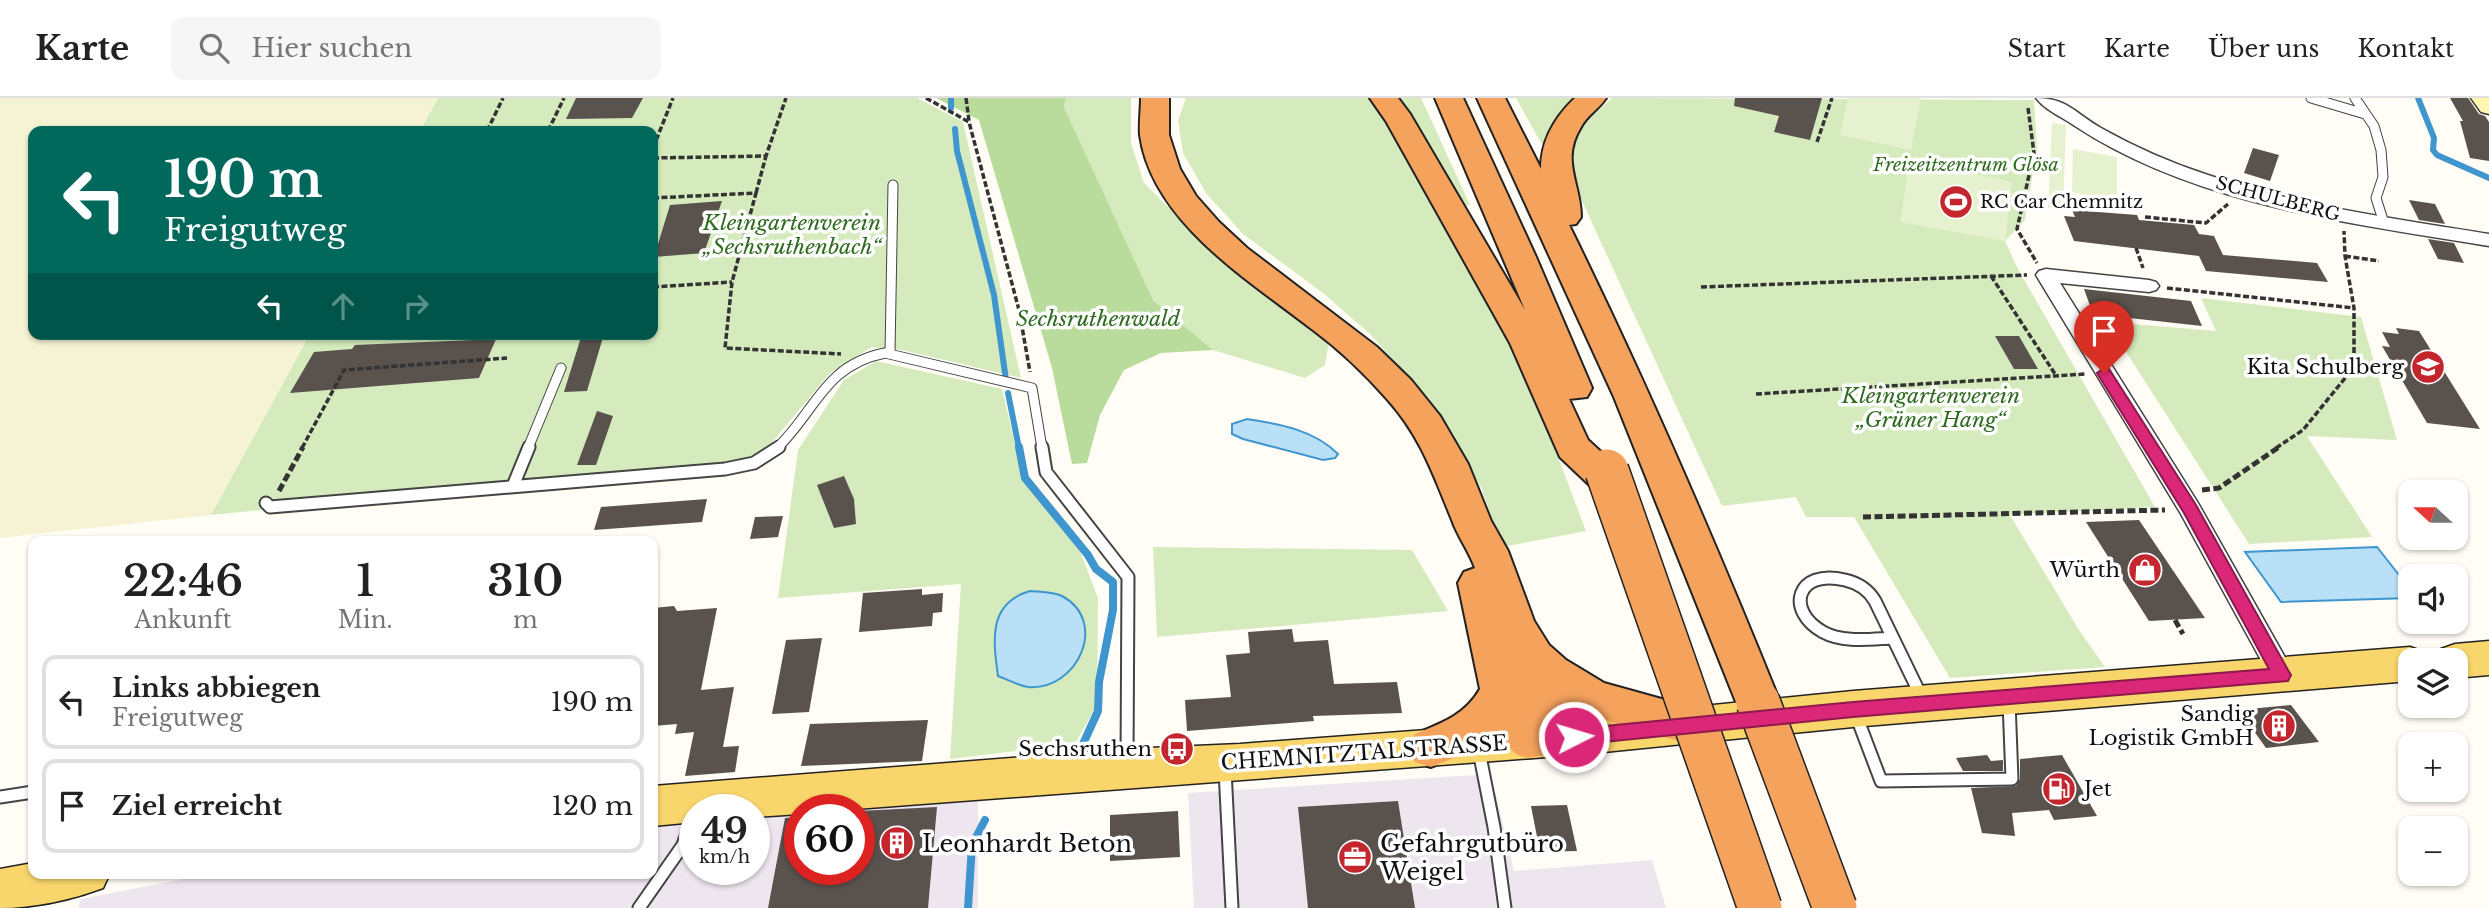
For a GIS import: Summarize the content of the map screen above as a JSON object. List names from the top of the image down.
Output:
{
  "streets": {
    "main road": ["CHEMNITZTALSTRASSE"],
    "street": ["SCHULBERG"]
  },
  "parks": [
    "Freizeitzentrum Glösa",
    "Kleingartenverein „Sechsruthenbach“",
    "Sechsruthenwald",
    "Kleingartenverein „Grüner Hang“"
  ],
  "places": {
    "sports": ["RC Car Chemnitz"],
    "school or university": ["Kita Schulberg"],
    "shop": ["Würth"],
    "building": ["Sandig Logistik GmbH", "Leonhardt Beton"],
    "bus stop": ["Sechsruthen"],
    "fuel station": ["Jet"],
    "office": ["Gefahrgutbüro Weigel"]
  },
  "north": "left",
  "page": {
    "header": "Karte",
    "search": "Hier suchen",
    "nav": [
      "Start",
      "Karte",
      "Über uns",
      "Kontakt"
    ],
    "turn": ["190 m", "Freigutweg"],
    "map_buttons": ["+", "−"],
    "eta": [
      "22:46",
      "Ankunft",
      "1",
      "Min.",
      "310",
      "m"
    ],
    "list": [
      {
        "name": "Links abbiegen",
        "note": "Freigutweg",
        "value": "190 m"
      },
      {
        "name": "Ziel erreicht",
        "value": "120 m"
      }
    ],
    "speed": "49 km/h",
    "limit": "60"
  }
}
